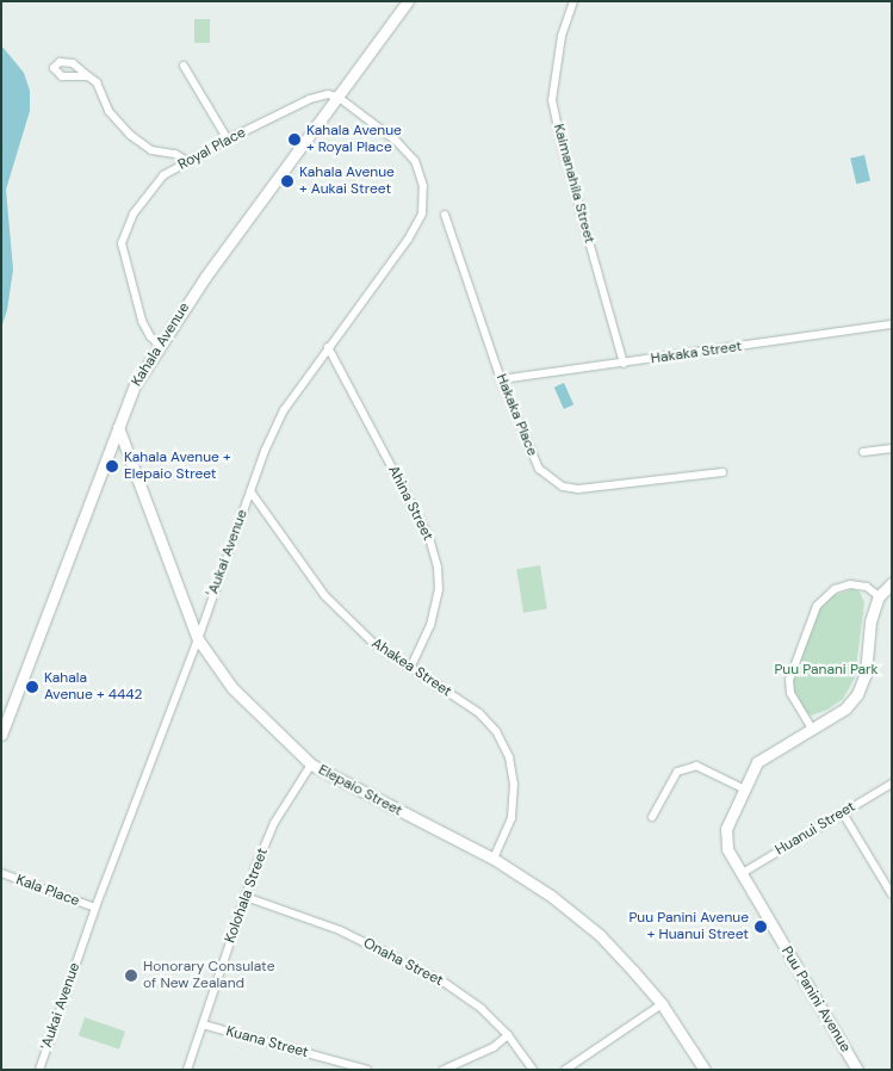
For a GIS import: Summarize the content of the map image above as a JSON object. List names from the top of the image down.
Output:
{
  "streets": {
    "street": [
      "Royal Place",
      "Kaimanahila Street",
      "Kahala Avenue",
      "Hakaka Street",
      "Hakaka Place",
      "Ahina Street",
      "ʻAukai Avenue",
      "Ahakea Street",
      "Elepaio Street",
      "Huanui Street",
      "Kala Place",
      "Kolohala Street",
      "Onaha Street",
      "Puu Panini Avenue",
      "Kuana Street"
    ]
  },
  "crossings": [
    ["Royal Place", "Kahala Avenue"],
    ["Royal Place", "ʻAukai Avenue"],
    ["Kaimanahila Street", "Hakaka Street"],
    ["Kahala Avenue", "ʻAukai Avenue"],
    ["Kahala Avenue", "Elepaio Street"],
    ["Hakaka Street", "Hakaka Place"],
    ["Ahina Street", "ʻAukai Avenue"],
    ["Ahina Street", "Ahakea Street"],
    ["ʻAukai Avenue", "Ahakea Street"],
    ["ʻAukai Avenue", "Elepaio Street"],
    ["ʻAukai Avenue", "Kala Place"],
    ["Ahakea Street", "Elepaio Street"],
    ["Elepaio Street", "Kolohala Street"],
    ["Huanui Street", "Puu Panini Avenue"],
    ["Kolohala Street", "Onaha Street"],
    ["Kolohala Street", "Kuana Street"]
  ],
  "parks": ["Puu Panani Park"],
  "places": [
    "Kahala Avenue + Royal Place",
    "Kahala Avenue + Aukai Street",
    "Kahala Avenue + Elepaio Street",
    "Kahala Avenue + 4442",
    "Puu Panini Avenue + Huanui Street",
    "Honorary Consulate of New Zealand"
  ]
}
